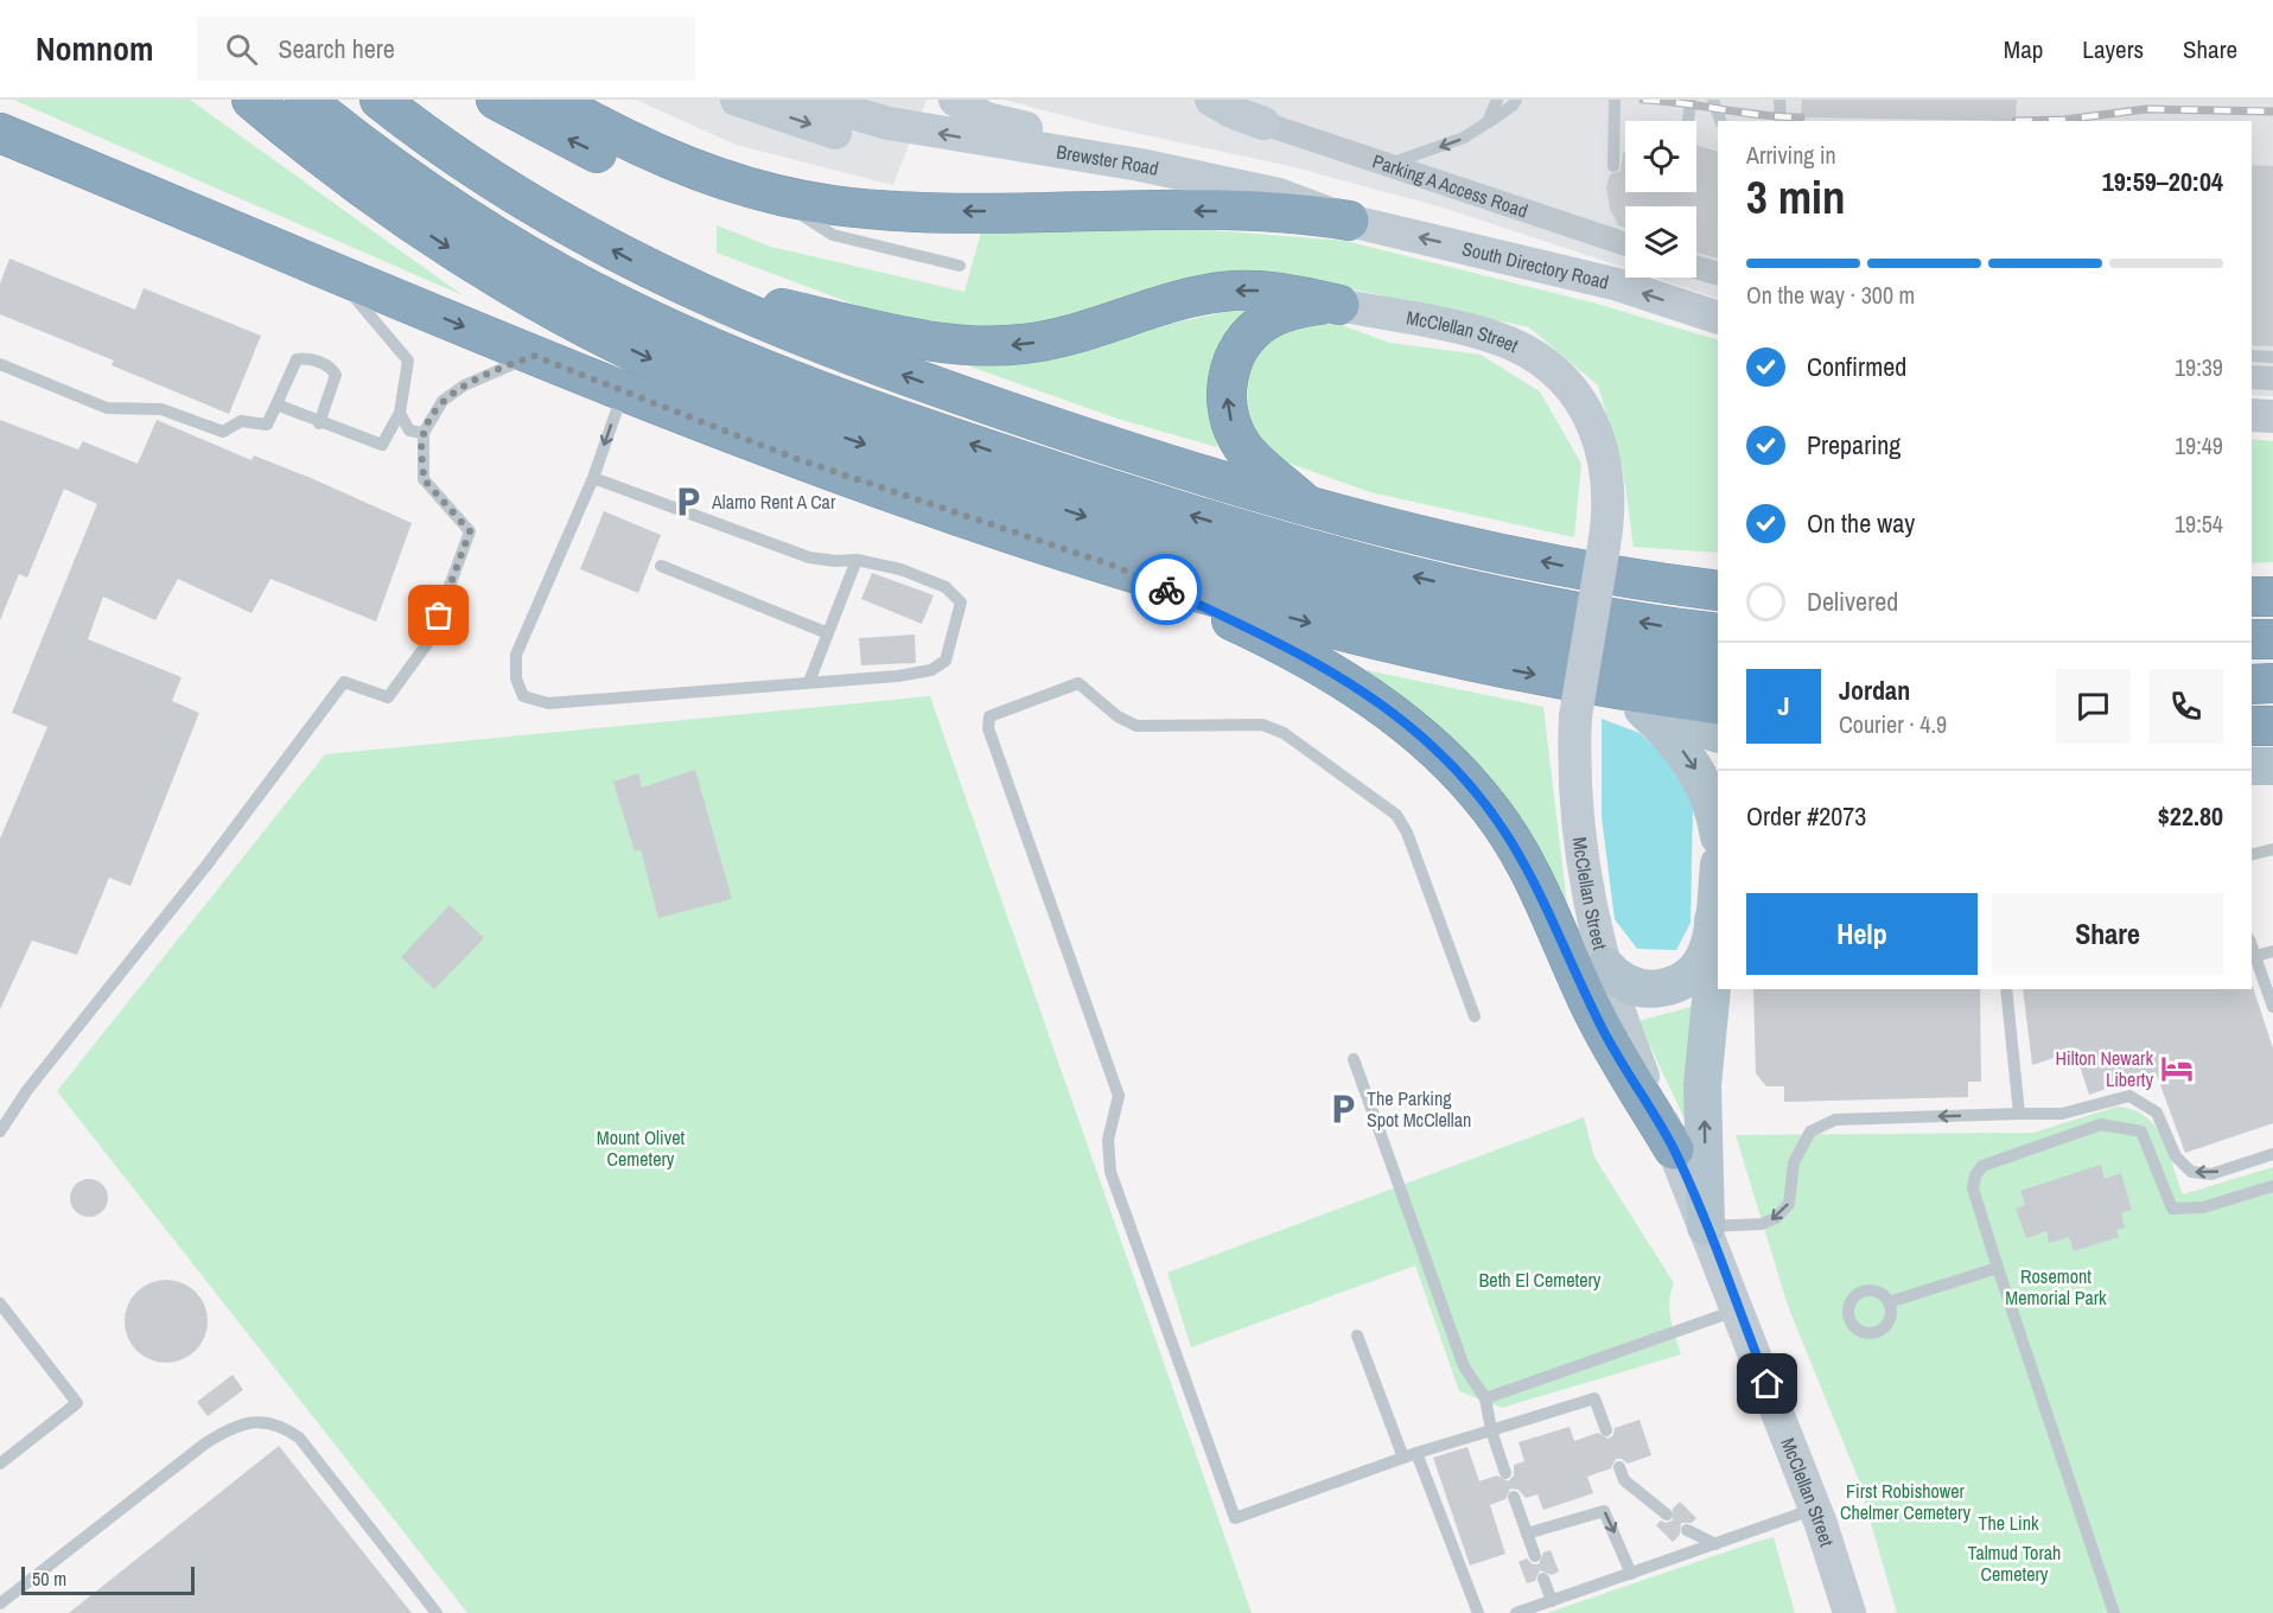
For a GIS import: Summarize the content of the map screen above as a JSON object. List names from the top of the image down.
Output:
{
  "streets": {
    "main road": [
      "Brewster Road",
      "Parking A Access Road",
      "South Directory Road",
      "McClellan Street"
    ]
  },
  "crossings": [
    ["Brewster Road", "South Directory Road"]
  ],
  "one_way": ["South Directory Road"],
  "parks": [
    "Mount Olivet Cemetery",
    "Rosemont Memorial Park",
    "Beth El Cemetery",
    "First Robishower Chelmer Cemetery",
    "The Link",
    "Talmud Torah Cemetery"
  ],
  "places": {
    "parking": ["Alamo Rent A Car", "The Parking Spot McClellan"],
    "hotel": ["Hilton Newark Liberty"]
  },
  "scale_bar": "50 m",
  "page": {
    "header": "Nomnom",
    "search": "Search here",
    "nav": ["Map", "Layers", "Share"],
    "heading": ["3 min", "Arriving in", "19:59–20:04"],
    "panel": [
      "Jordan",
      "Courier · 4.9",
      "Order #2073",
      "$22.80"
    ],
    "bar": "On the way · 300 m",
    "list": [
      ["Confirmed", "19:39"],
      ["Preparing", "19:49"],
      ["On the way", "19:54"],
      "Delivered"
    ],
    "round": "J",
    "buttons": ["Help", "Share"],
    "scale": "50 m"
  }
}
